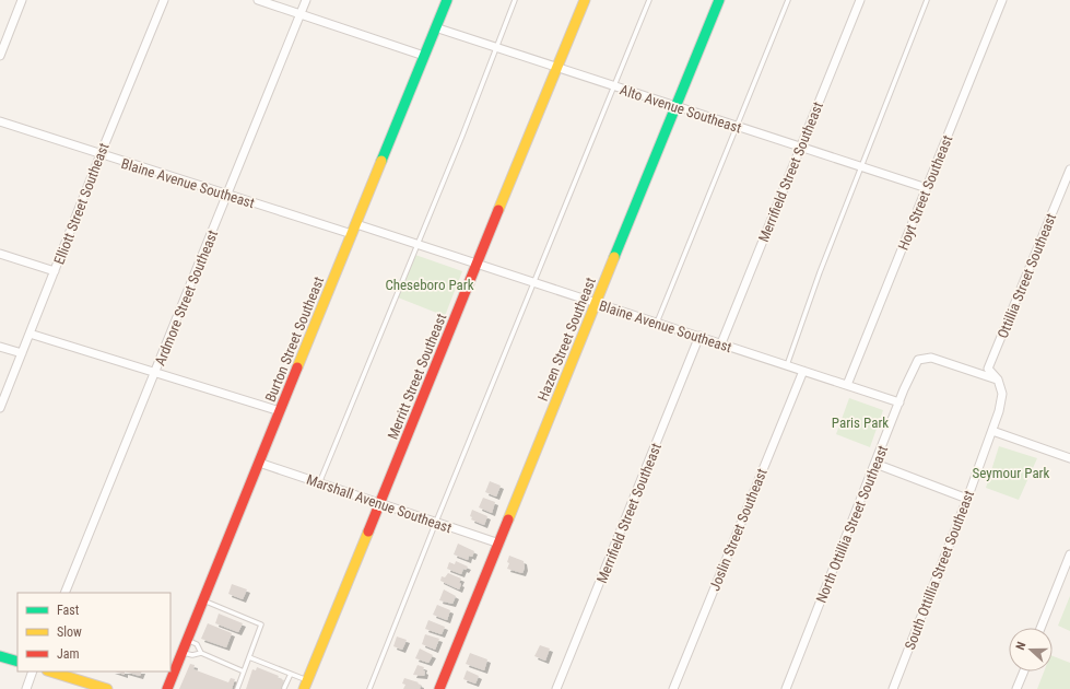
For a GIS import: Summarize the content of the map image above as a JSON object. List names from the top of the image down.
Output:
{
  "streets": {
    "street": [
      "Alto Avenue Southeast",
      "Merrifield Street Southeast",
      "Blaine Avenue Southeast",
      "Hoyt Street Southeast",
      "Elliott Street Southeast",
      "Ottillia Street Southeast",
      "Ardmore Street Southeast",
      "Burton Street Southeast",
      "Hazen Street Southeast",
      "Merritt Street Southeast",
      "Marshall Avenue Southeast",
      "North Ottillia Street Southeast",
      "Joslin Street Southeast",
      "South Ottillia Street Southeast"
    ]
  },
  "crossings": [
    ["Alto Avenue Southeast", "Merrifield Street Southeast"],
    ["Alto Avenue Southeast", "Hoyt Street Southeast"],
    ["Alto Avenue Southeast", "Burton Street Southeast"],
    ["Alto Avenue Southeast", "Hazen Street Southeast"],
    ["Alto Avenue Southeast", "Merritt Street Southeast"],
    ["Merrifield Street Southeast", "Blaine Avenue Southeast"],
    ["Blaine Avenue Southeast", "Hoyt Street Southeast"],
    ["Blaine Avenue Southeast", "Elliott Street Southeast"],
    ["Blaine Avenue Southeast", "Ardmore Street Southeast"],
    ["Blaine Avenue Southeast", "Burton Street Southeast"],
    ["Blaine Avenue Southeast", "Hazen Street Southeast"],
    ["Blaine Avenue Southeast", "Merritt Street Southeast"],
    ["Blaine Avenue Southeast", "North Ottillia Street Southeast"],
    ["Blaine Avenue Southeast", "Joslin Street Southeast"],
    ["Ottillia Street Southeast", "North Ottillia Street Southeast"],
    ["Ottillia Street Southeast", "South Ottillia Street Southeast"],
    ["Burton Street Southeast", "Marshall Avenue Southeast"],
    ["Hazen Street Southeast", "Marshall Avenue Southeast"],
    ["Merritt Street Southeast", "Marshall Avenue Southeast"],
    ["North Ottillia Street Southeast", "South Ottillia Street Southeast"]
  ],
  "parks": ["Cheseboro Park", "Paris Park", "Seymour Park"],
  "legend": ["Fast", "Slow", "Jam"],
  "north": "left"
}
